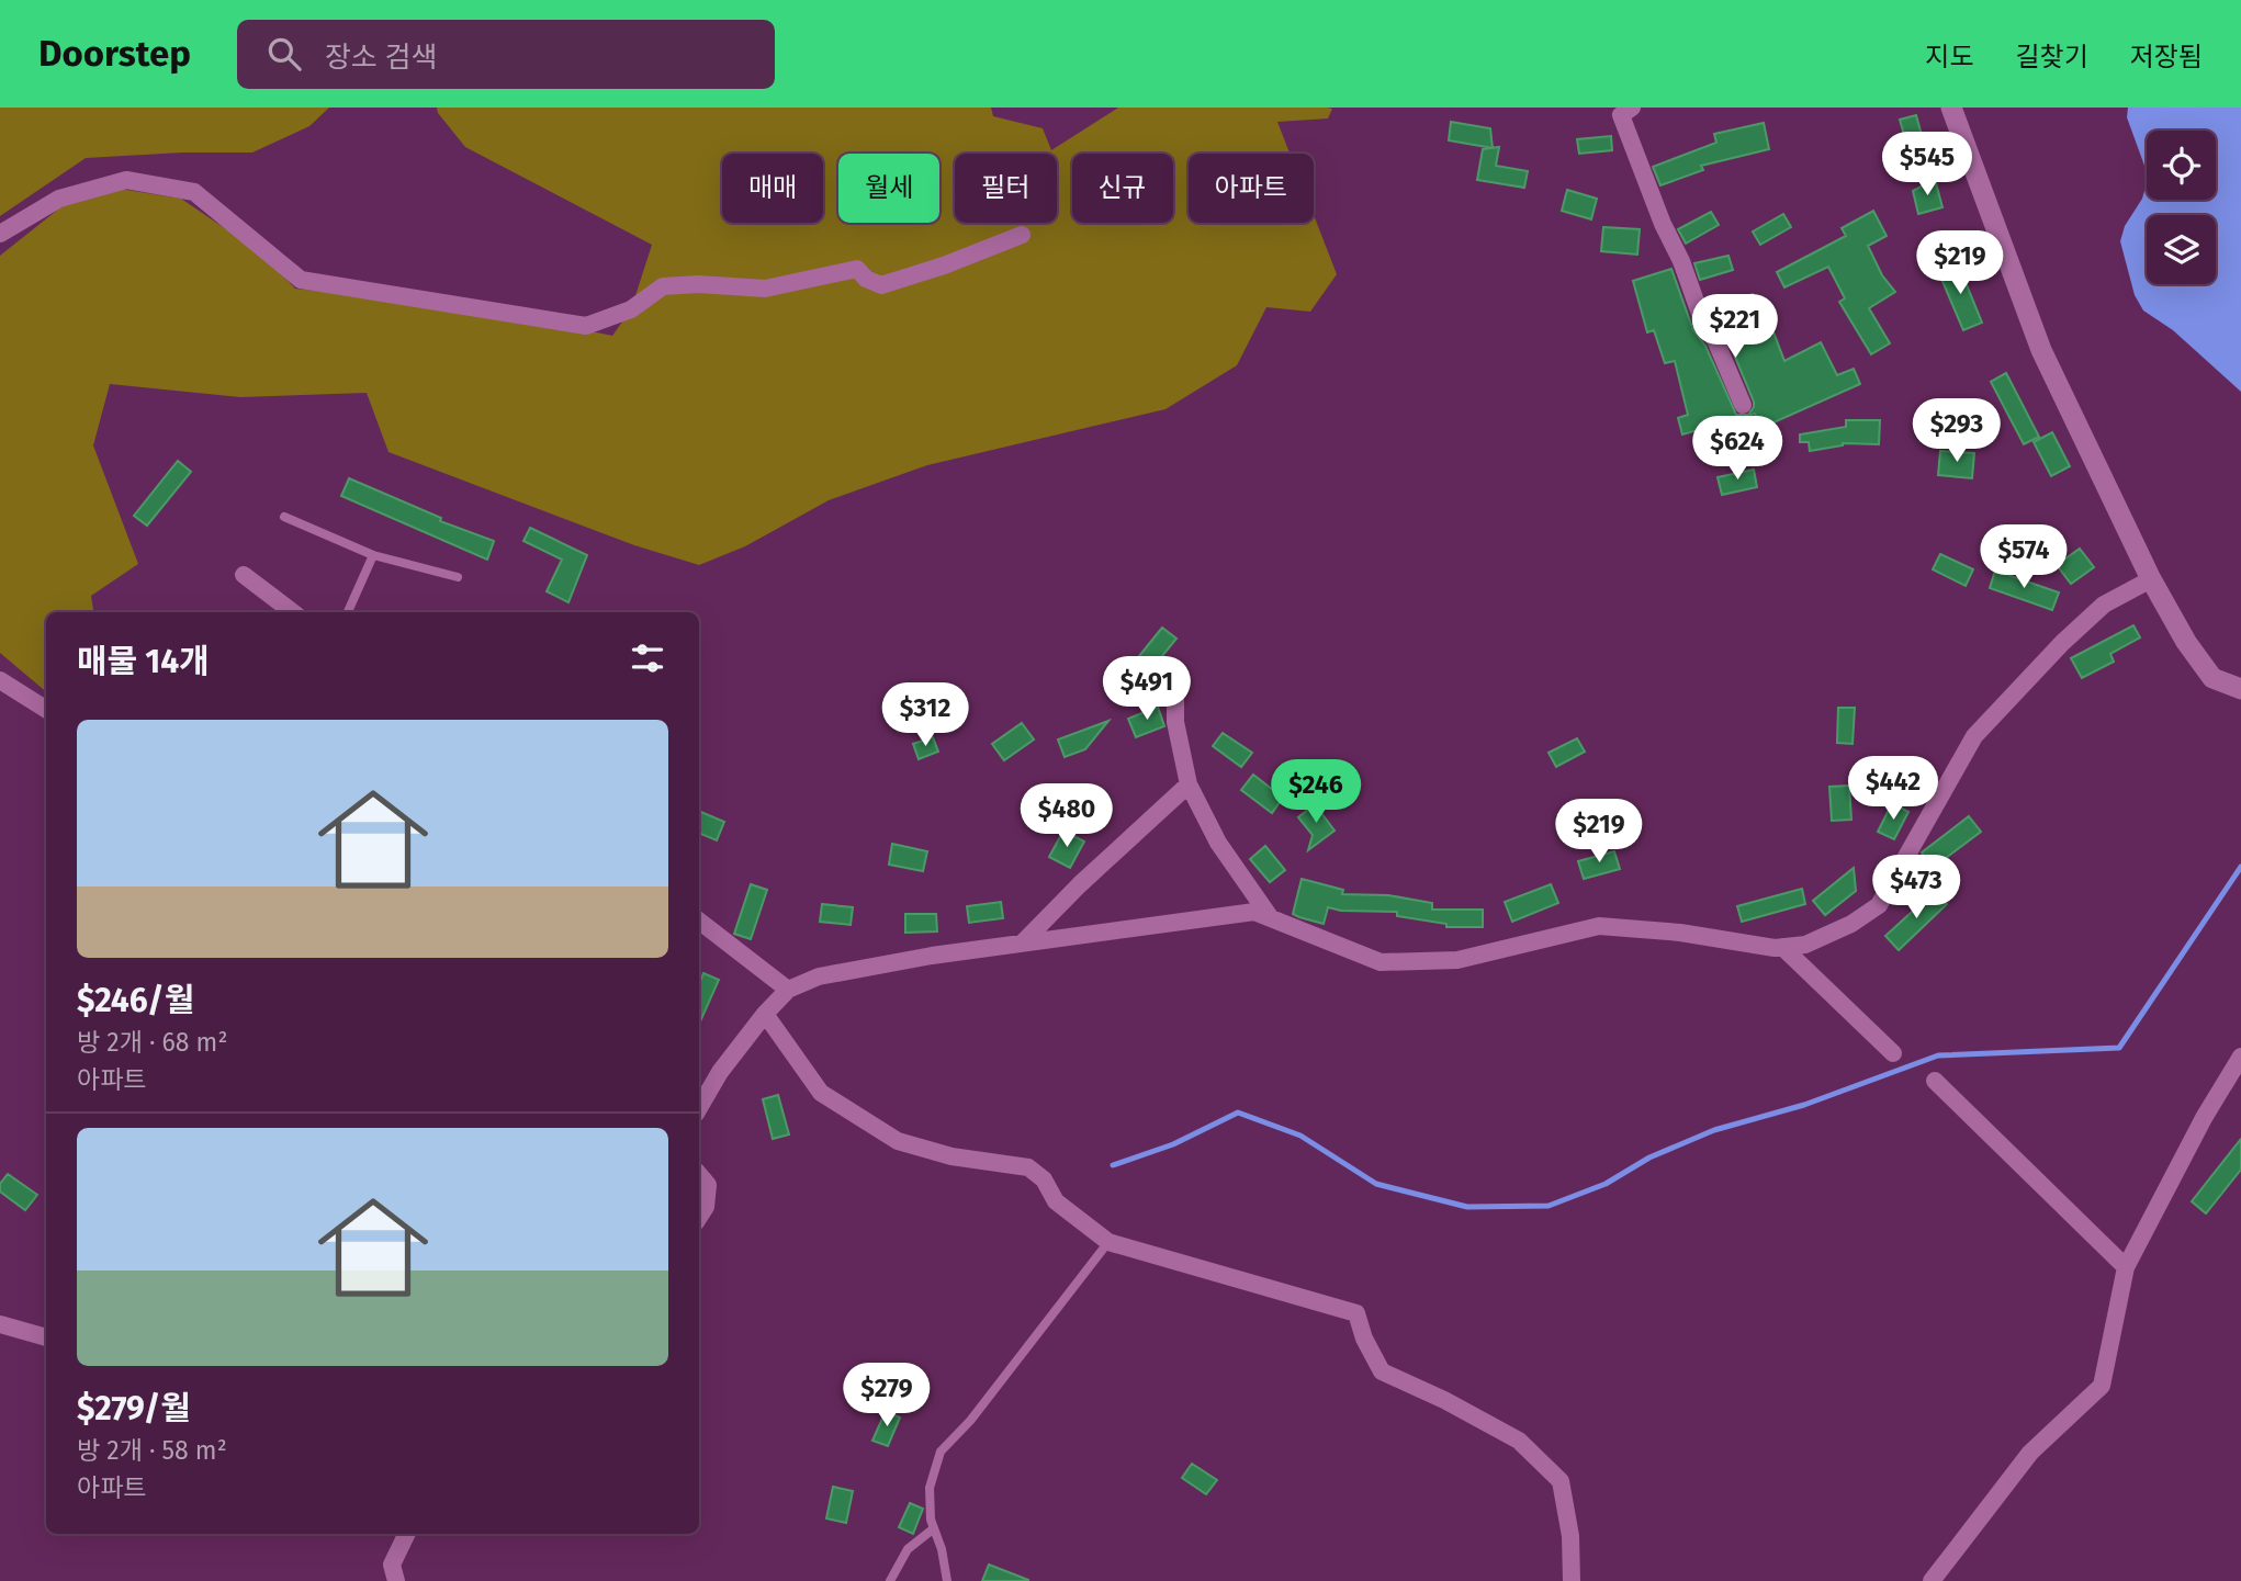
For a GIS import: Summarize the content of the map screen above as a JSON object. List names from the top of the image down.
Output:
{
  "page": {
    "header": "Doorstep",
    "search": "장소 검색",
    "nav": ["지도", "길찾기", "저장됨"],
    "price": [
      "$545",
      "$219",
      "$221",
      "$293",
      "$624",
      "$574",
      "$491",
      "$312",
      "$442",
      "$246",
      "$480",
      "$219",
      "$473",
      "$279"
    ],
    "chip": [
      "매매",
      "월세",
      "필터",
      "신규",
      "아파트"
    ],
    "heading": "매물 14개",
    "list": [
      {
        "name": "$246/월",
        "note": "방 2개 · 68 m² · 아파트"
      },
      {
        "name": "$279/월",
        "note": "방 2개 · 58 m² · 아파트"
      }
    ]
  }
}
